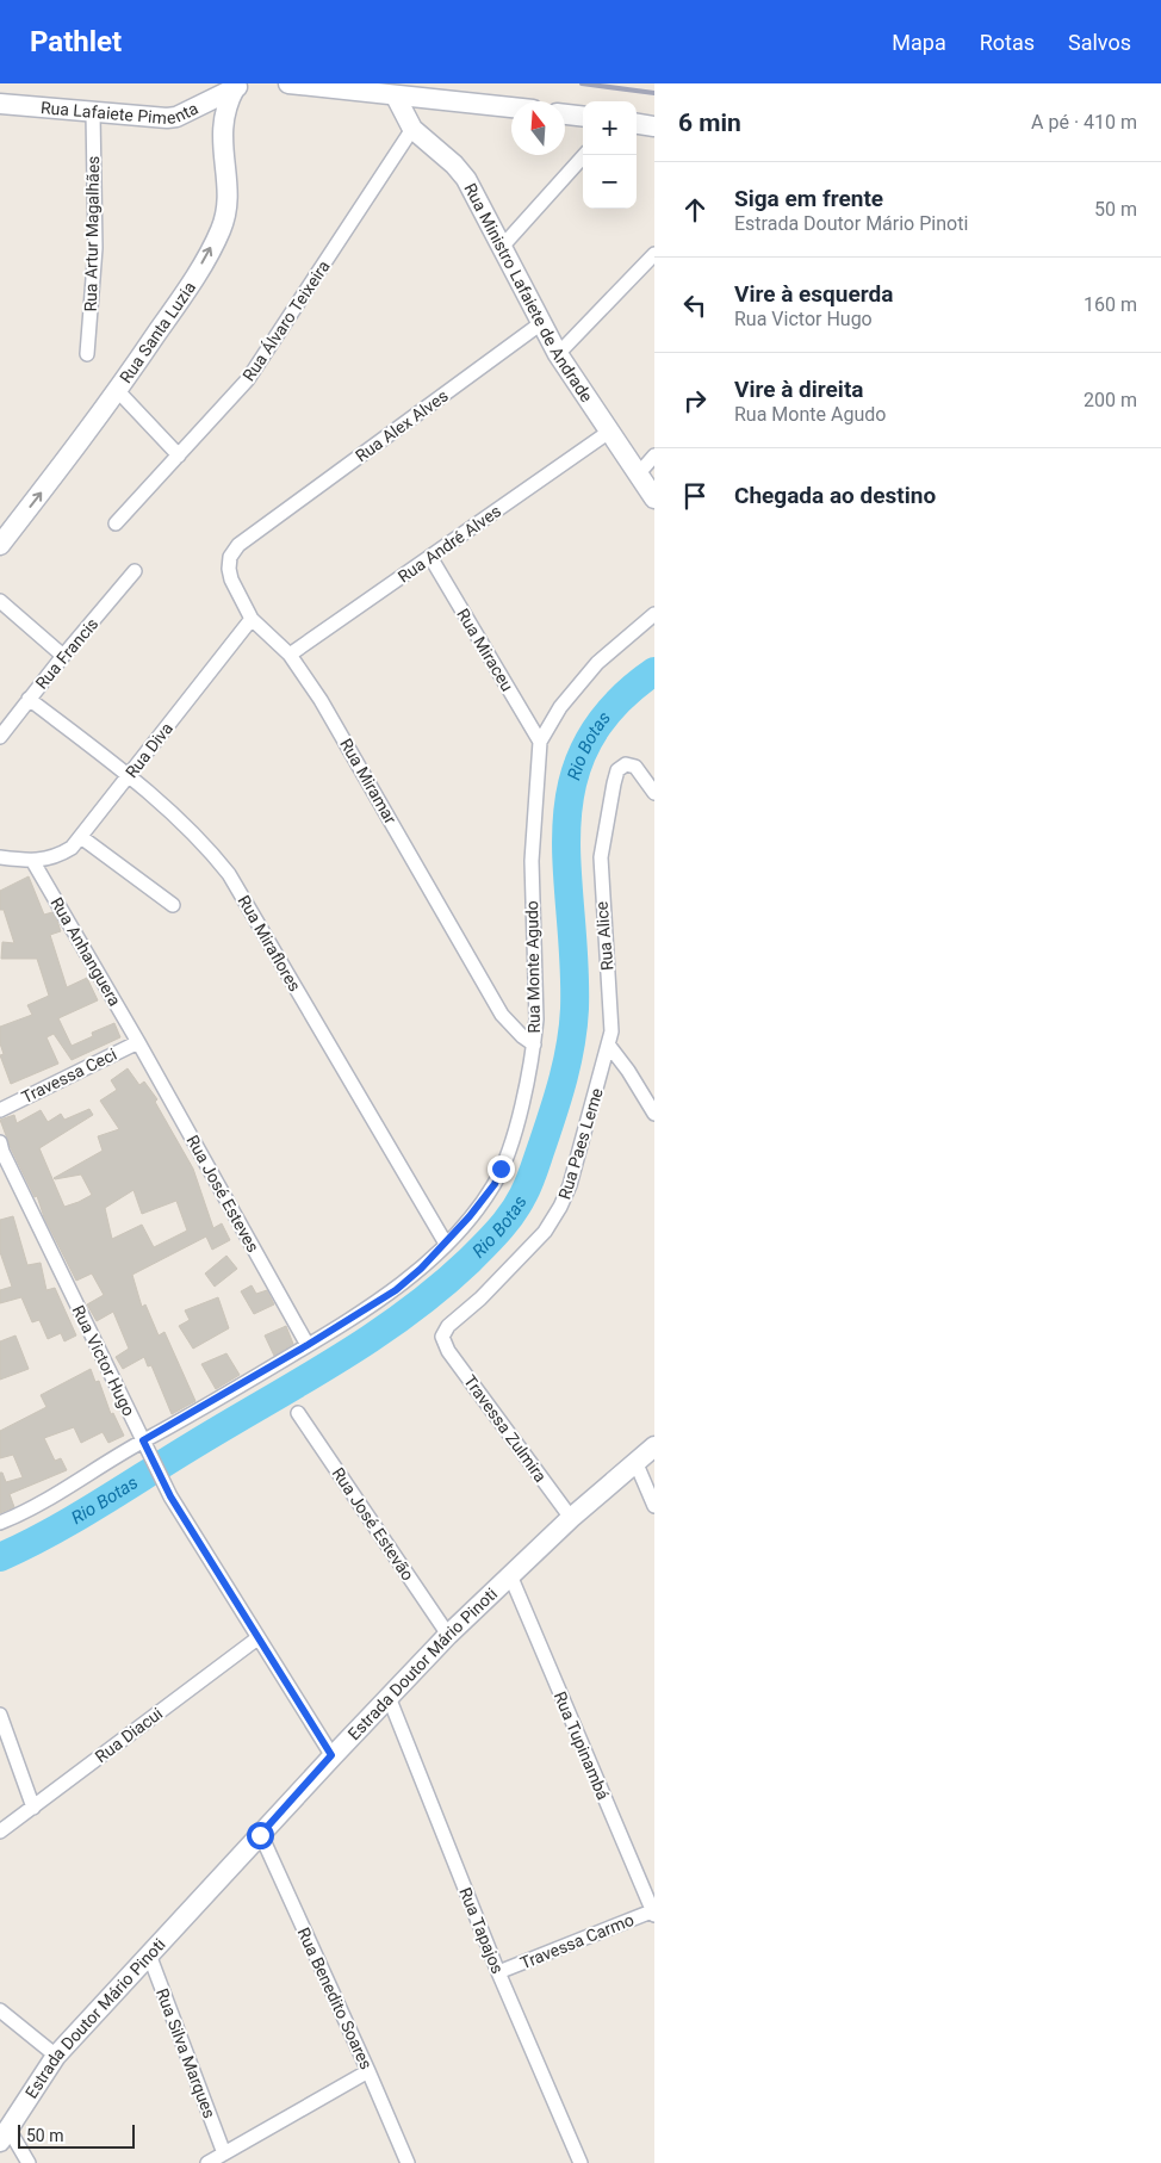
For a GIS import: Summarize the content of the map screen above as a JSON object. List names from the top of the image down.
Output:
{
  "streets": {
    "street": [
      "Rua Lafaiete Pimenta",
      "Rua Artur Magalhães",
      "Rua Ministro Lafaiete de Andrade",
      "Rua Álvaro Teixeira",
      "Rua Santa Luzia",
      "Rua Alex Alves",
      "Rua André Alves",
      "Rua Miraceu",
      "Rua Francis",
      "Rua Diva",
      "Rua Miramar",
      "Rua Alice",
      "Rua Miraflores",
      "Rua Anhanguera",
      "Rua Monte Agudo",
      "Travessa Ceci",
      "Rua Paes Leme",
      "Rua José Esteves",
      "Rua Victor Hugo",
      "Travessa Zulmira",
      "Rua José Estevão",
      "Estrada Doutor Mário Pinoti",
      "Rua Diacui",
      "Rua Tupinambá",
      "Rua Tapajos",
      "Travessa Carmo",
      "Rua Benedito Soares",
      "Rua Silva Marques"
    ]
  },
  "crossings": [
    ["Rua Lafaiete Pimenta", "Rua Artur Magalhães"],
    ["Rua Lafaiete Pimenta", "Rua Santa Luzia"],
    ["Rua Ministro Lafaiete de Andrade", "Rua Álvaro Teixeira"],
    ["Rua Ministro Lafaiete de Andrade", "Rua Alex Alves"],
    ["Rua Ministro Lafaiete de Andrade", "Rua André Alves"],
    ["Rua Alex Alves", "Rua Miramar"],
    ["Rua André Alves", "Rua Miraceu"],
    ["Rua André Alves", "Rua Miramar"],
    ["Rua Miraceu", "Rua Monte Agudo"],
    ["Rua Francis", "Rua Miraflores"],
    ["Rua Diva", "Rua Miramar"],
    ["Rua Diva", "Rua Miraflores"],
    ["Rua Diva", "Rua Anhanguera"],
    ["Rua Miramar", "Rua Monte Agudo"],
    ["Rua Alice", "Rua Paes Leme"],
    ["Rua Miraflores", "Rua Monte Agudo"],
    ["Rua Anhanguera", "Travessa Ceci"],
    ["Rua Anhanguera", "Rua José Esteves"],
    ["Rua Monte Agudo", "Rua José Esteves"],
    ["Rua Monte Agudo", "Rua Victor Hugo"],
    ["Travessa Ceci", "Rua José Esteves"],
    ["Rua Paes Leme", "Travessa Zulmira"],
    ["Rua Victor Hugo", "Estrada Doutor Mário Pinoti"],
    ["Rua Victor Hugo", "Rua Diacui"],
    ["Travessa Zulmira", "Estrada Doutor Mário Pinoti"],
    ["Rua José Estevão", "Estrada Doutor Mário Pinoti"],
    ["Estrada Doutor Mário Pinoti", "Rua Tupinambá"],
    ["Estrada Doutor Mário Pinoti", "Rua Tapajos"],
    ["Estrada Doutor Mário Pinoti", "Rua Benedito Soares"],
    ["Estrada Doutor Mário Pinoti", "Rua Silva Marques"],
    ["Rua Tupinambá", "Travessa Carmo"],
    ["Rua Tapajos", "Travessa Carmo"]
  ],
  "one_way": ["Rua Santa Luzia"],
  "water": ["Rio Botas"],
  "scale_bar": "50 m",
  "north": "top",
  "page": {
    "header": "Pathlet",
    "nav": ["Mapa", "Rotas", "Salvos"],
    "heading": ["6 min", "A pé · 410 m"],
    "map_buttons": ["+", "−"],
    "list": [
      ["Siga em frente", "Estrada Doutor Mário Pinoti", "50 m"],
      ["Vire à esquerda", "Rua Victor Hugo", "160 m"],
      ["Vire à direita", "Rua Monte Agudo", "200 m"],
      "Chegada ao destino"
    ],
    "scale": "50 m"
  }
}
